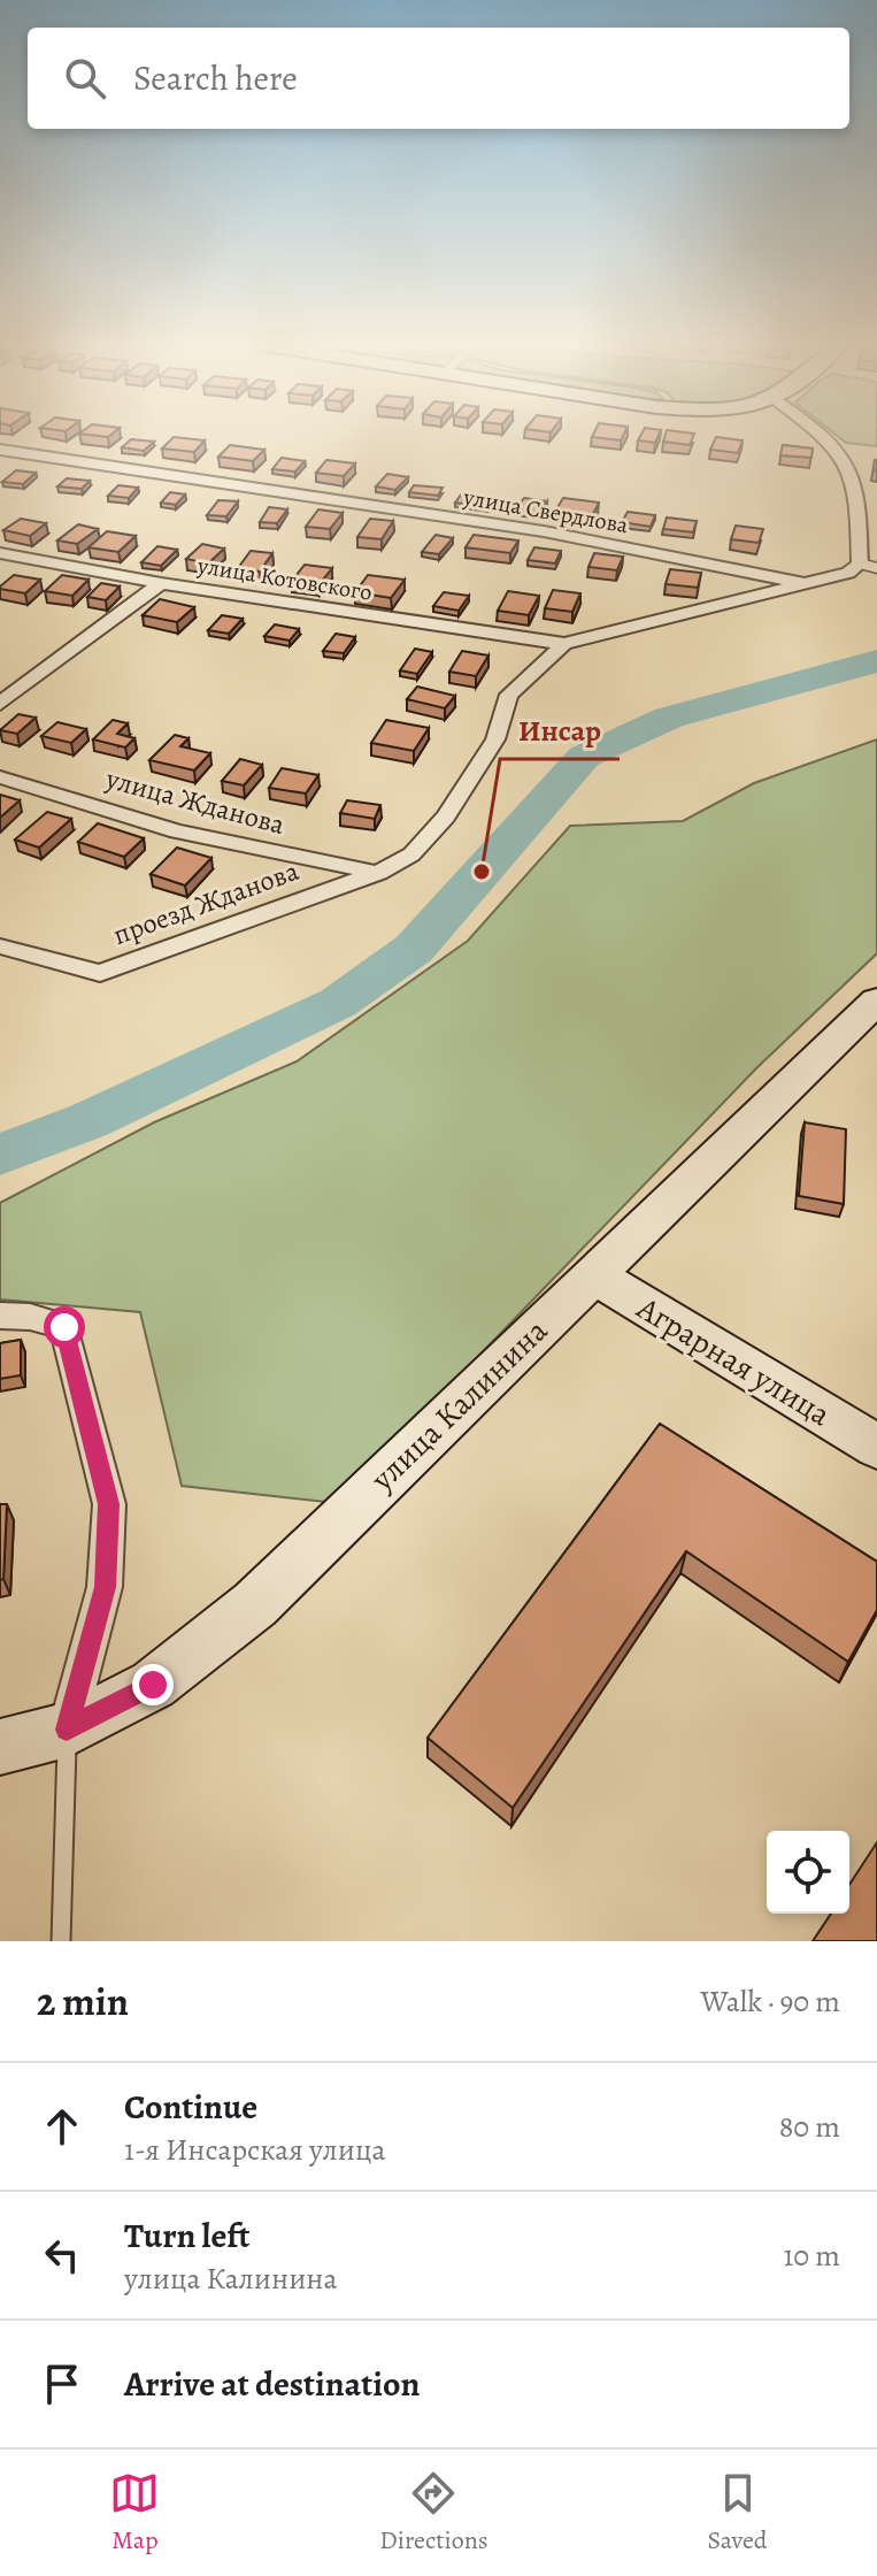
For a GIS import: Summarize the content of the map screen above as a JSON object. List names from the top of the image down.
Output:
{
  "streets": {
    "street": [
      "улица Свердлова",
      "улица Котовского",
      "улица Жданова",
      "проезд Жданова",
      "Аграрная улица",
      "улица Калинина"
    ]
  },
  "crossings": [
    ["улица Котовского", "проезд Жданова"],
    ["улица Жданова", "проезд Жданова"],
    ["Аграрная улица", "улица Калинина"]
  ],
  "places": ["Инсар"],
  "page": {
    "search": "Search here",
    "heading": ["2 min", "Walk · 90 m"],
    "list": [
      ["Continue", "1-я Инсарская улица", "80 m"],
      ["Turn left", "улица Калинина", "10 m"],
      "Arrive at destination"
    ],
    "nav": ["Map", "Directions", "Saved"]
  }
}
